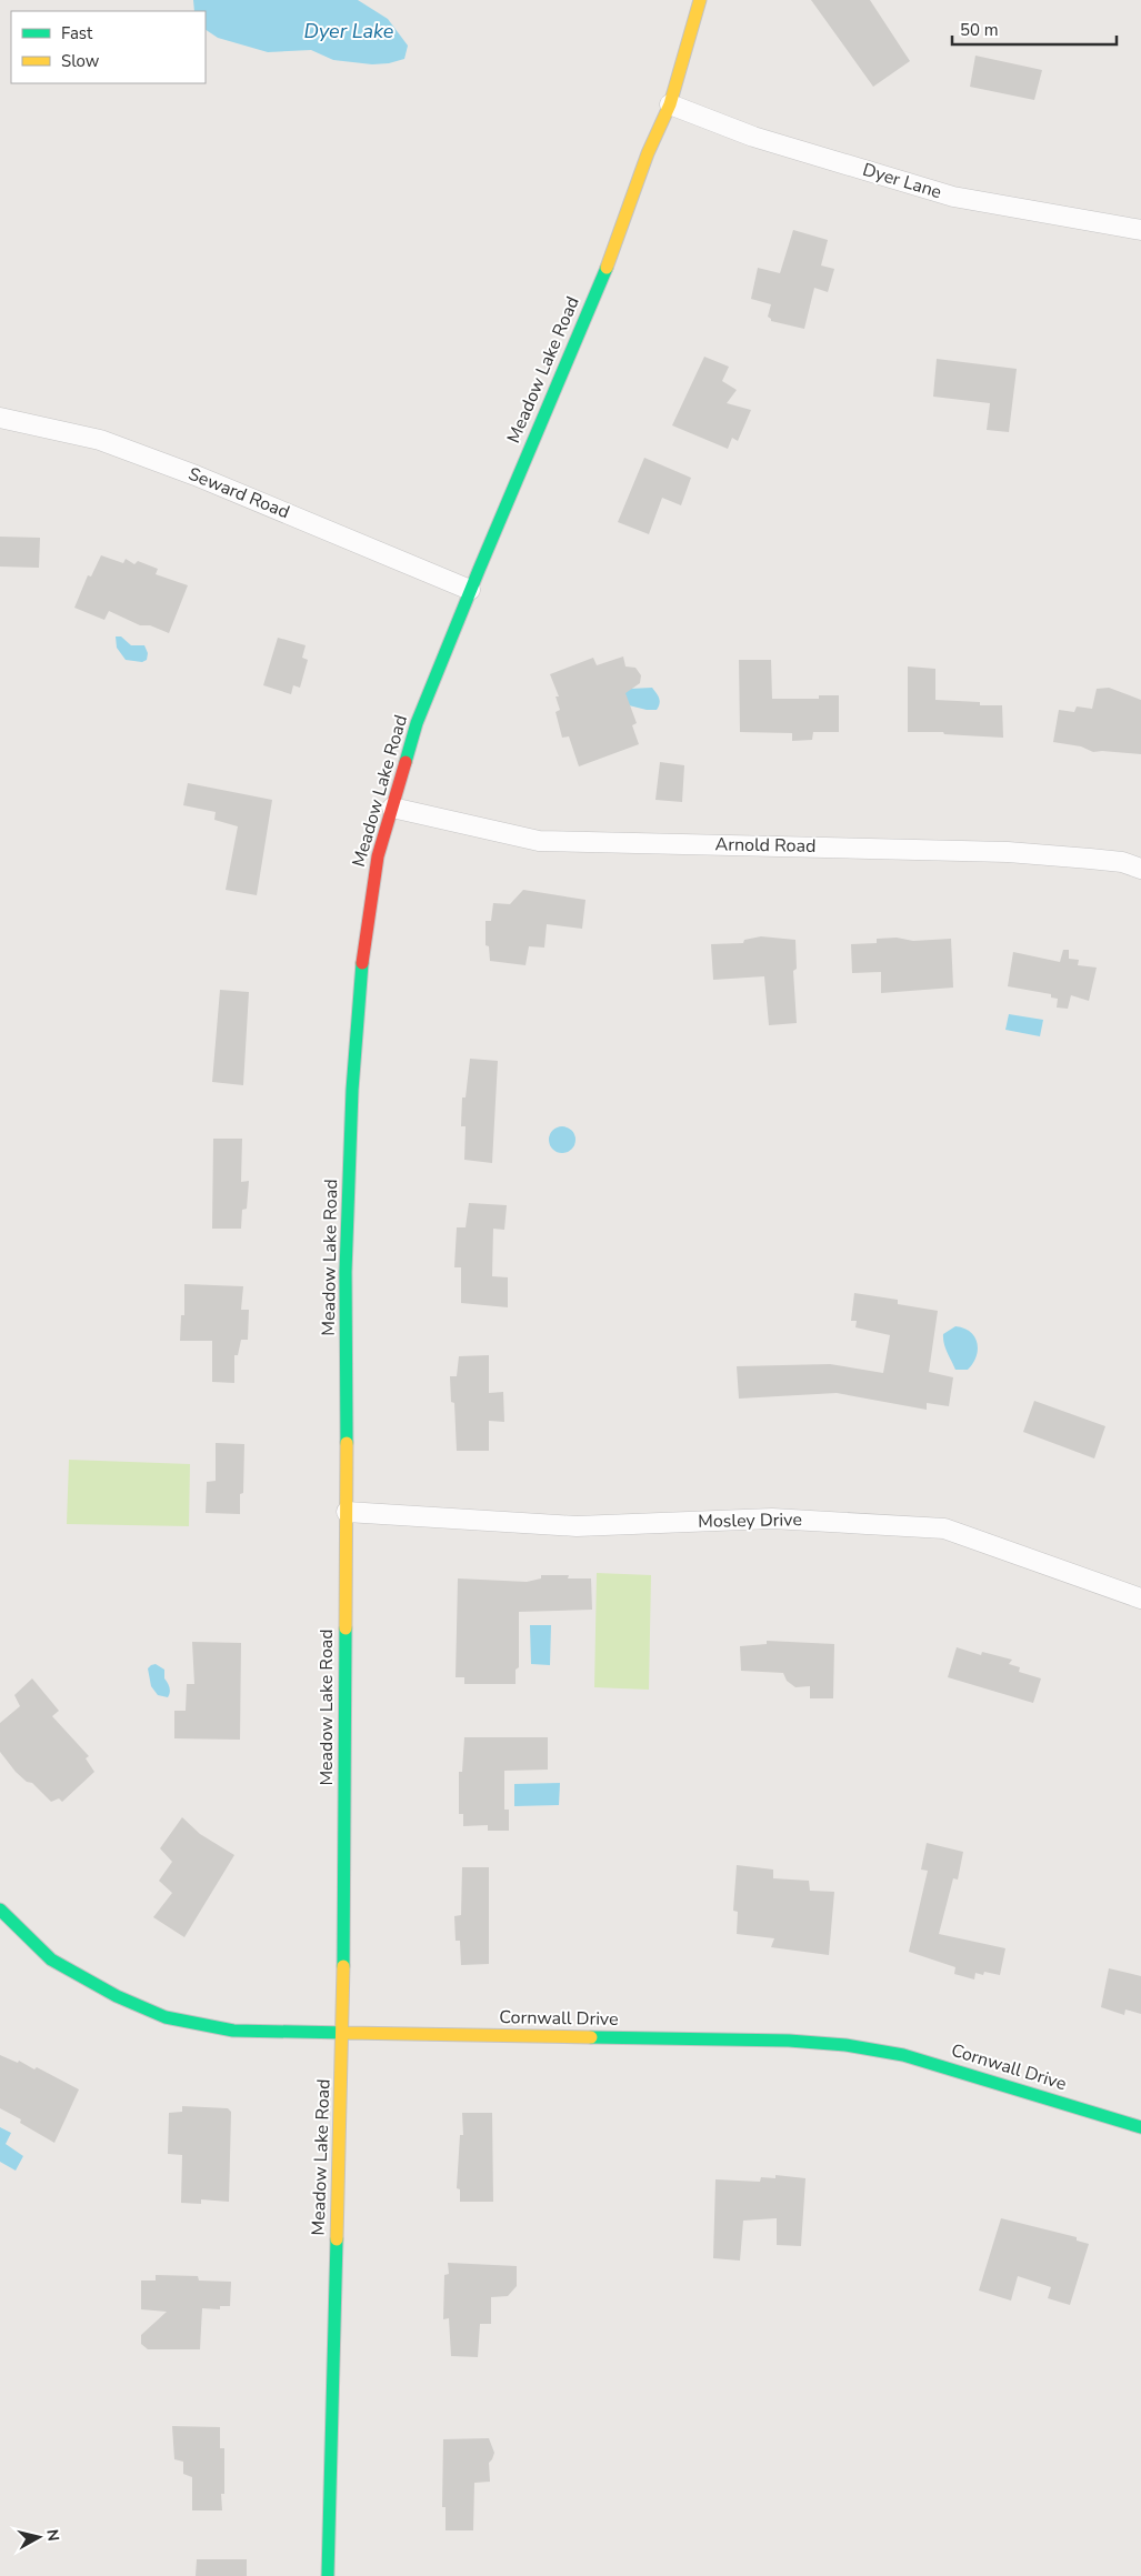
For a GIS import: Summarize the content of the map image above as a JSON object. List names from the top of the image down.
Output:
{
  "streets": {
    "street": [
      "Dyer Lane",
      "Meadow Lake Road",
      "Seward Road",
      "Arnold Road",
      "Mosley Drive",
      "Cornwall Drive"
    ]
  },
  "crossings": [
    ["Dyer Lane", "Meadow Lake Road"],
    ["Meadow Lake Road", "Seward Road"],
    ["Meadow Lake Road", "Arnold Road"],
    ["Meadow Lake Road", "Mosley Drive"],
    ["Meadow Lake Road", "Cornwall Drive"]
  ],
  "water": ["Dyer Lake"],
  "legend": ["Fast", "Slow"],
  "scale_bar": "50 m",
  "north": "right"
}
